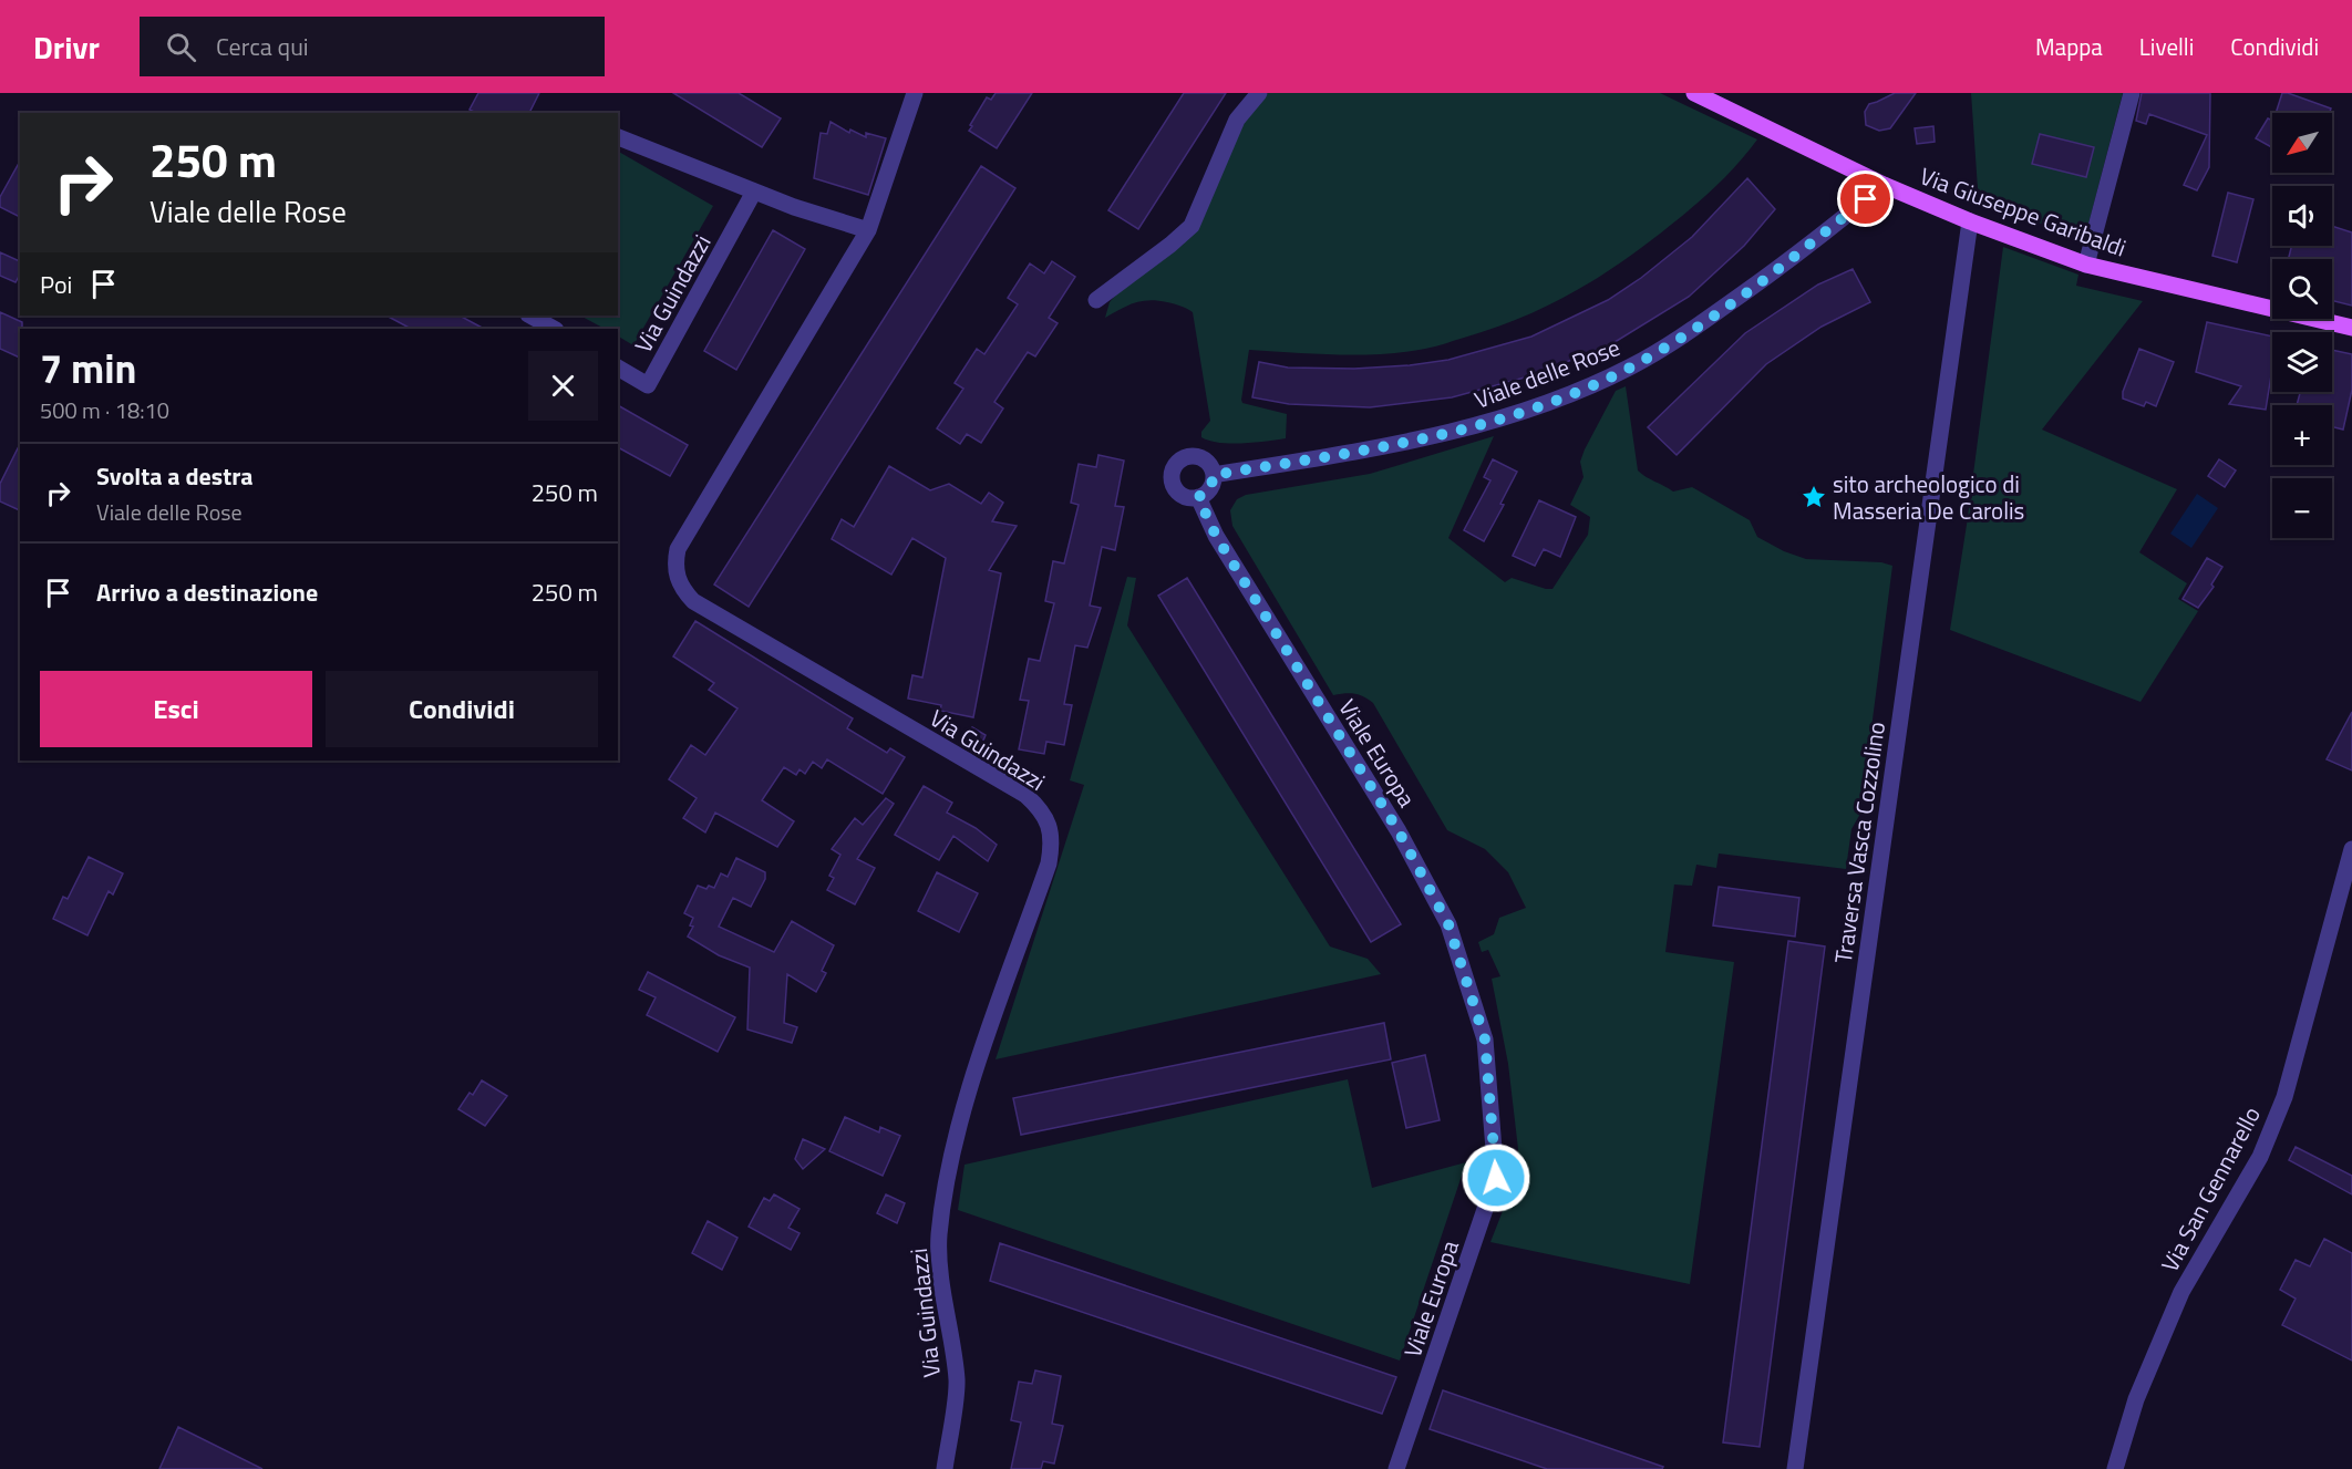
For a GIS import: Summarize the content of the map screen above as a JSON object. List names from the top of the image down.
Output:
{
  "streets": {
    "main road": ["Via Giuseppe Garibaldi"],
    "street": [
      "Via Guindazzi",
      "Viale delle Rose",
      "Viale Europa",
      "Traversa Vasca Cozzolino",
      "Via San Gennarello"
    ]
  },
  "crossings": [
    ["Via Giuseppe Garibaldi", "Viale delle Rose"],
    ["Via Giuseppe Garibaldi", "Traversa Vasca Cozzolino"],
    ["Viale delle Rose", "Viale Europa"]
  ],
  "places": {
    "place": ["sito archeologico di Masseria De Carolis"]
  },
  "north": "bottom left",
  "page": {
    "header": "Drivr",
    "search": "Cerca qui",
    "nav": ["Mappa", "Livelli", "Condividi"],
    "map_buttons": ["+", "−"],
    "turn": ["250 m", "Viale delle Rose"],
    "then": "Poi",
    "heading": ["7 min", "500 m · 18:10"],
    "list": [
      {
        "name": "Svolta a destra",
        "note": "Viale delle Rose",
        "value": "250 m"
      },
      {
        "name": "Arrivo a destinazione",
        "value": "250 m"
      }
    ],
    "buttons": ["Esci", "Condividi"]
  }
}
